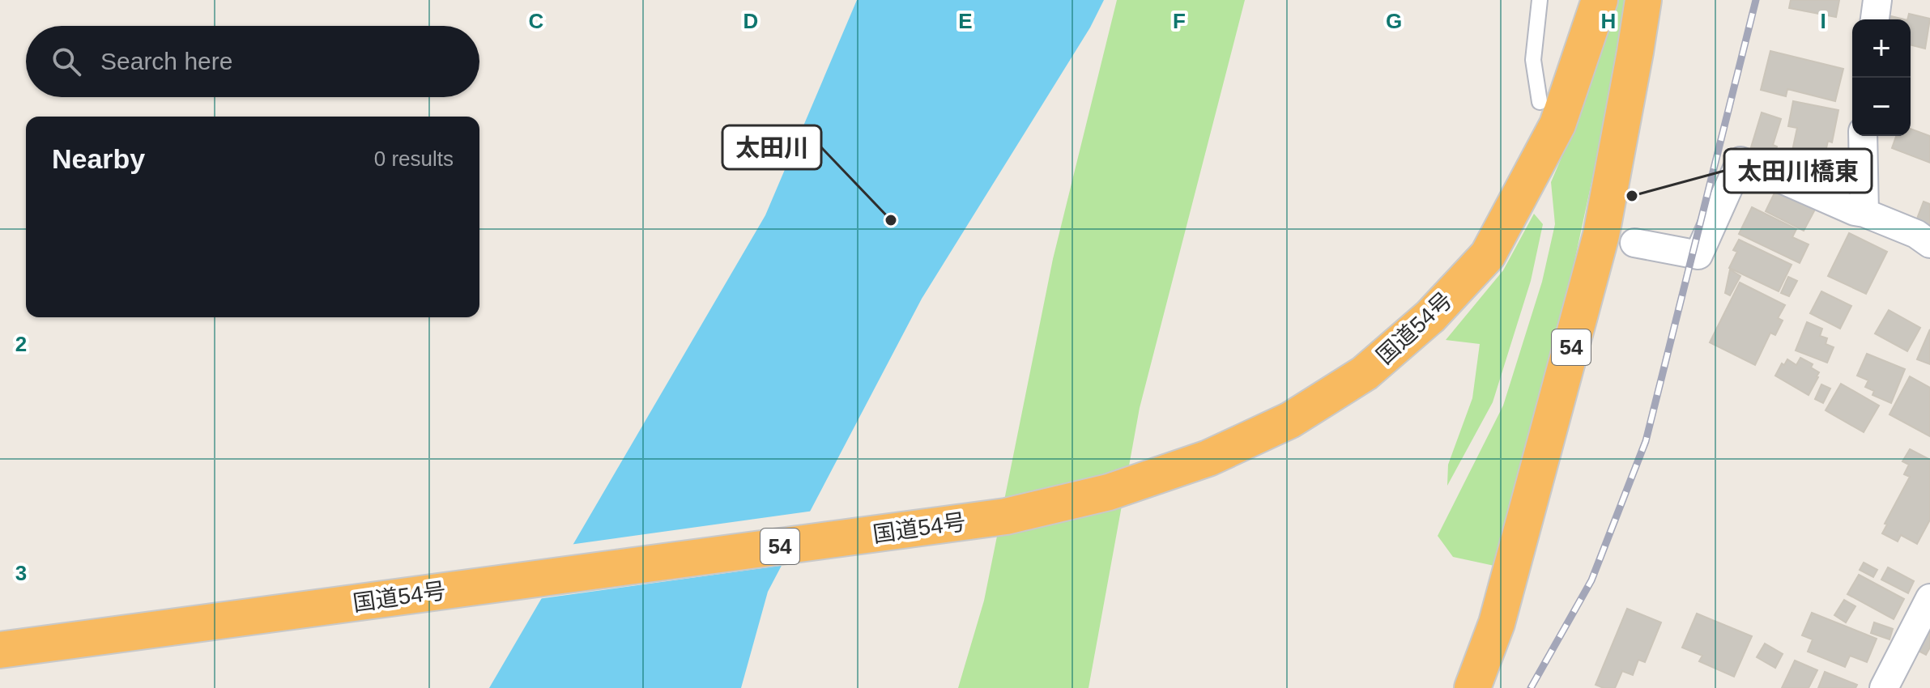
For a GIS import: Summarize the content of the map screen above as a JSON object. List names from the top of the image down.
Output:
{
  "streets": {
    "highway": ["国道54号", "54"]
  },
  "places": ["太田川橋東", "太田川"],
  "page": {
    "map_buttons": ["+", "−"],
    "search": "Search here",
    "heading": ["Nearby", "0 results"]
  },
  "grid": {
    "columns": [
      "C",
      "D",
      "E",
      "F",
      "G",
      "H",
      "I"
    ],
    "rows": ["2", "3"]
  }
}
